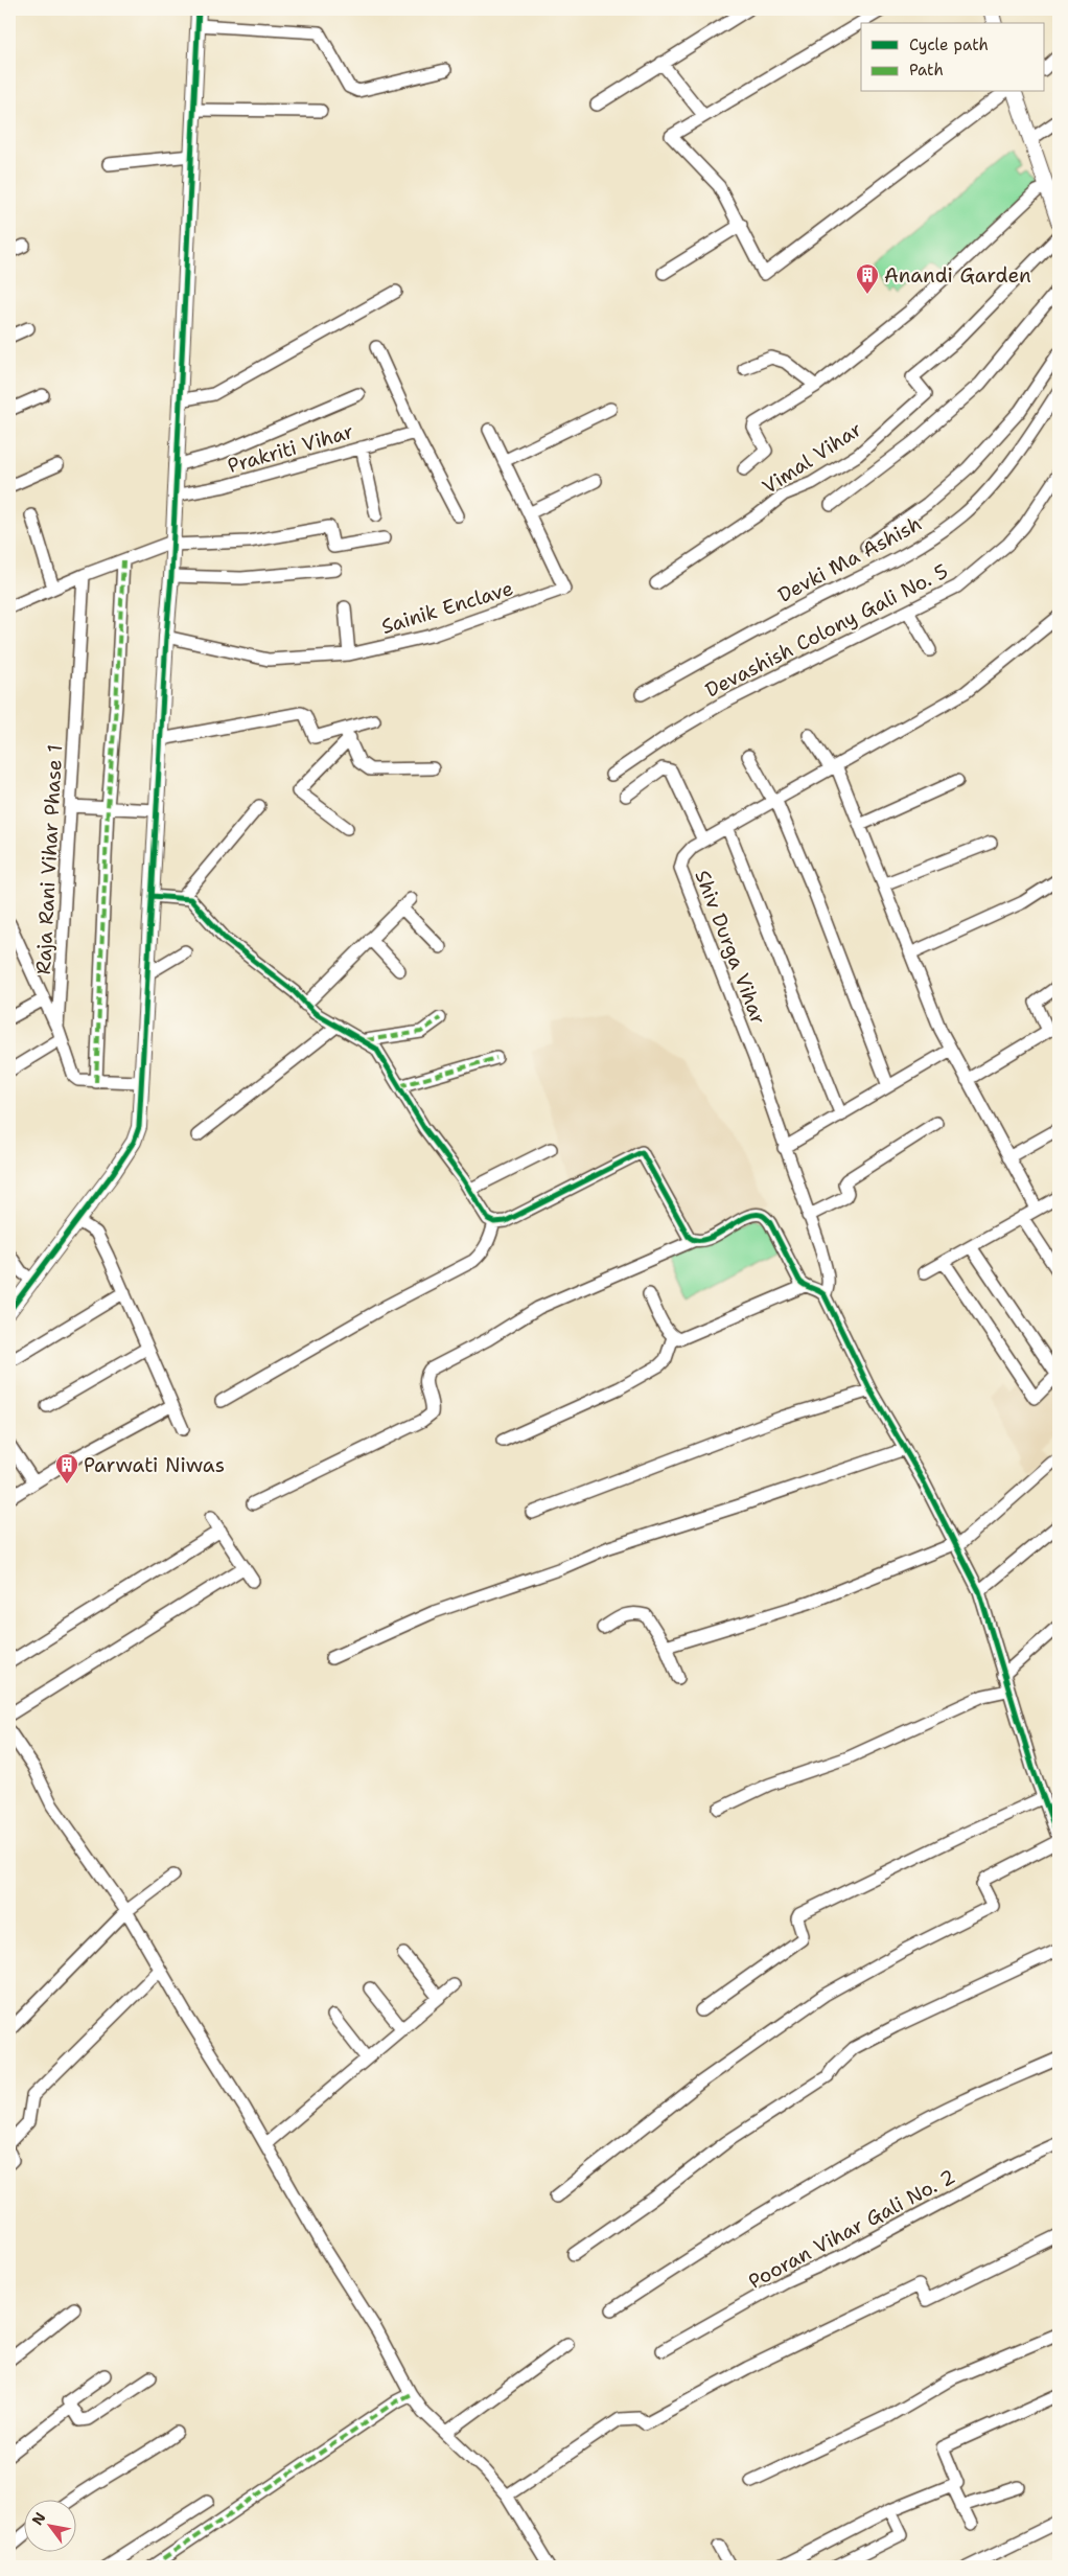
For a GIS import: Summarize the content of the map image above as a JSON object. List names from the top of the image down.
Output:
{
  "streets": {
    "street": [
      "Prakriti Vihar",
      "Vimal Vihar",
      "Devki Ma Ashish",
      "Sainik Enclave",
      "Devashish Colony Gali No. 5",
      "Raja Rani Vihar Phase 1",
      "Shiv Durga Vihar",
      "Pooran Vihar Gali No. 2"
    ]
  },
  "places": {
    "building": ["Anandi Garden", "Parwati Niwas"]
  },
  "legend": ["Cycle path", "Path"],
  "north": "top left"
}
